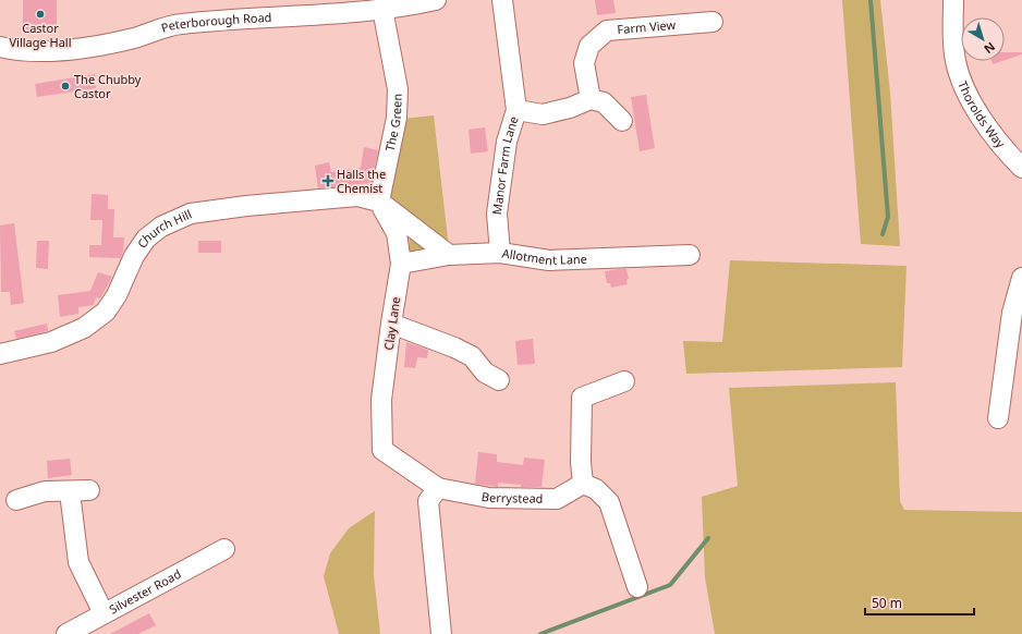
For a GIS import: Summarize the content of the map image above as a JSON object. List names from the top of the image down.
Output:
{
  "streets": {
    "street": [
      "Peterborough Road",
      "Farm View",
      "Thorolds Way",
      "The Green",
      "Manor Farm Lane",
      "Church Hill",
      "Allotment Lane",
      "Clay Lane",
      "Berrystead",
      "Silvester Road"
    ]
  },
  "crossings": [
    ["Peterborough Road", "The Green"],
    ["The Green", "Church Hill"],
    ["The Green", "Clay Lane"],
    ["Manor Farm Lane", "Allotment Lane"],
    ["Church Hill", "Clay Lane"],
    ["Allotment Lane", "Clay Lane"],
    ["Clay Lane", "Berrystead"]
  ],
  "places": {
    "other": ["Castor Village Hall", "The Chubby Castor"],
    "health": ["Halls the Chemist"]
  },
  "scale_bar": "50 m",
  "north": "bottom right"
}
